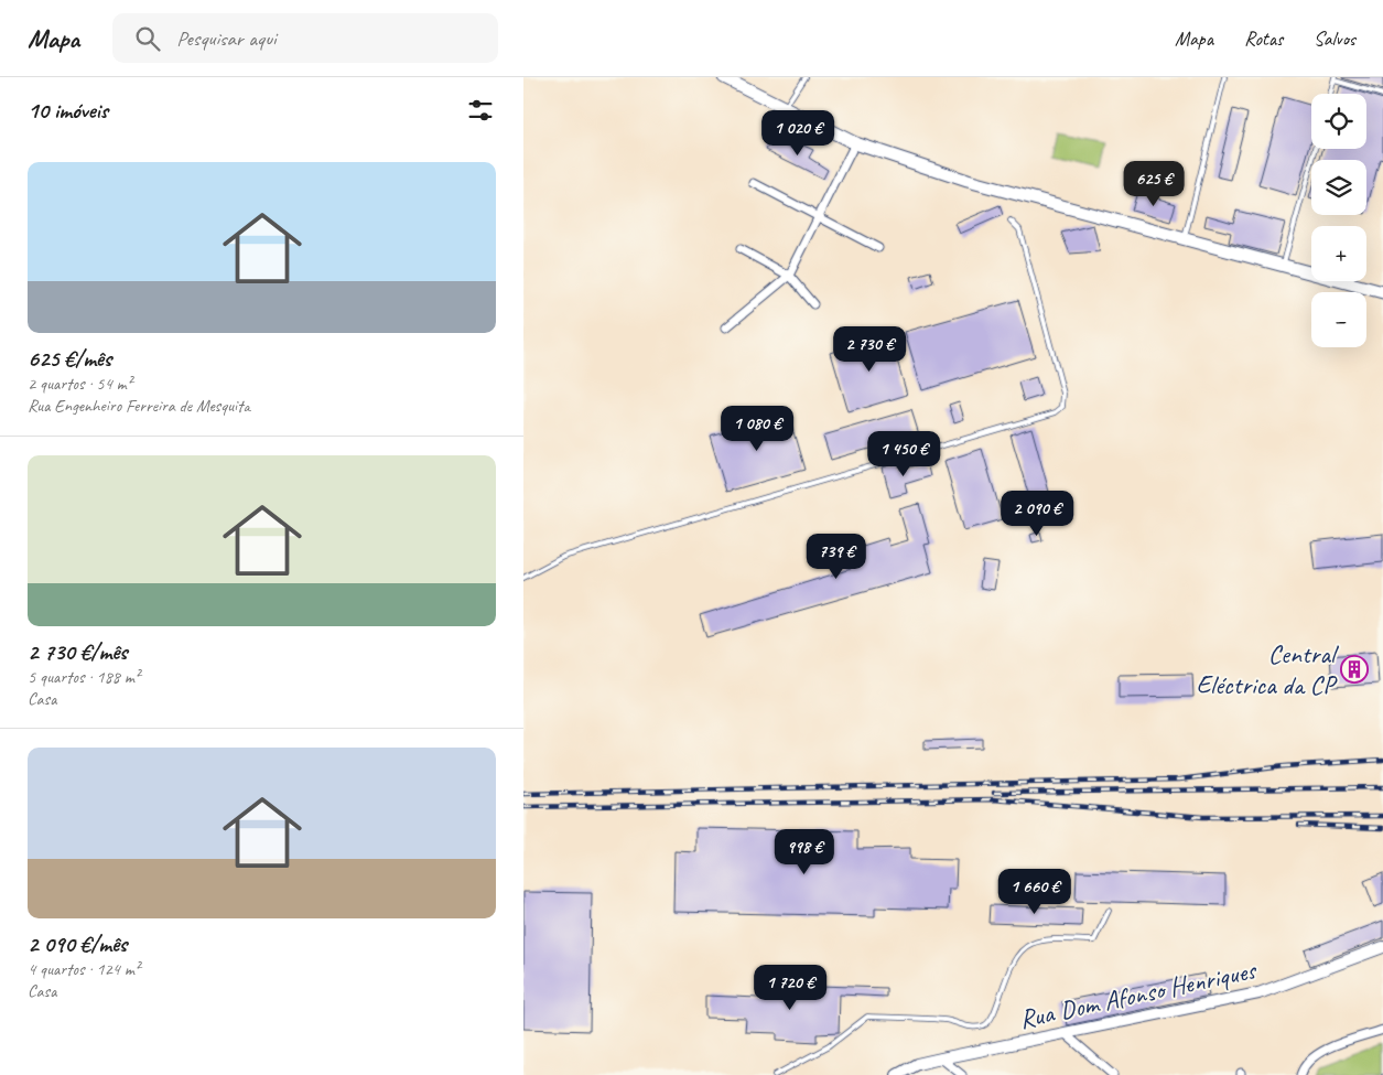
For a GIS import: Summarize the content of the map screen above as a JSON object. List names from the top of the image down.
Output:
{
  "streets": {
    "street": ["Rua Dom Afonso Henriques"]
  },
  "places": {
    "building": ["Central Eléctrica da CP"]
  },
  "page": {
    "header": "Mapa",
    "search": "Pesquisar aqui",
    "nav": ["Mapa", "Rotas", "Salvos"],
    "heading": "10 imóveis",
    "map_buttons": ["+", "−"],
    "price": [
      "1 020 €",
      "625 €",
      "2 730 €",
      "1 080 €",
      "1 450 €",
      "2 090 €",
      "739 €",
      "998 €",
      "1 660 €",
      "1 720 €"
    ],
    "list": [
      {
        "name": "625 €/mês",
        "note": "2 quartos · 54 m² · Rua Engenheiro Ferreira de Mesquita"
      },
      {
        "name": "2 730 €/mês",
        "note": "5 quartos · 188 m² · Casa"
      },
      {
        "name": "2 090 €/mês",
        "note": "4 quartos · 124 m² · Casa"
      }
    ]
  }
}
